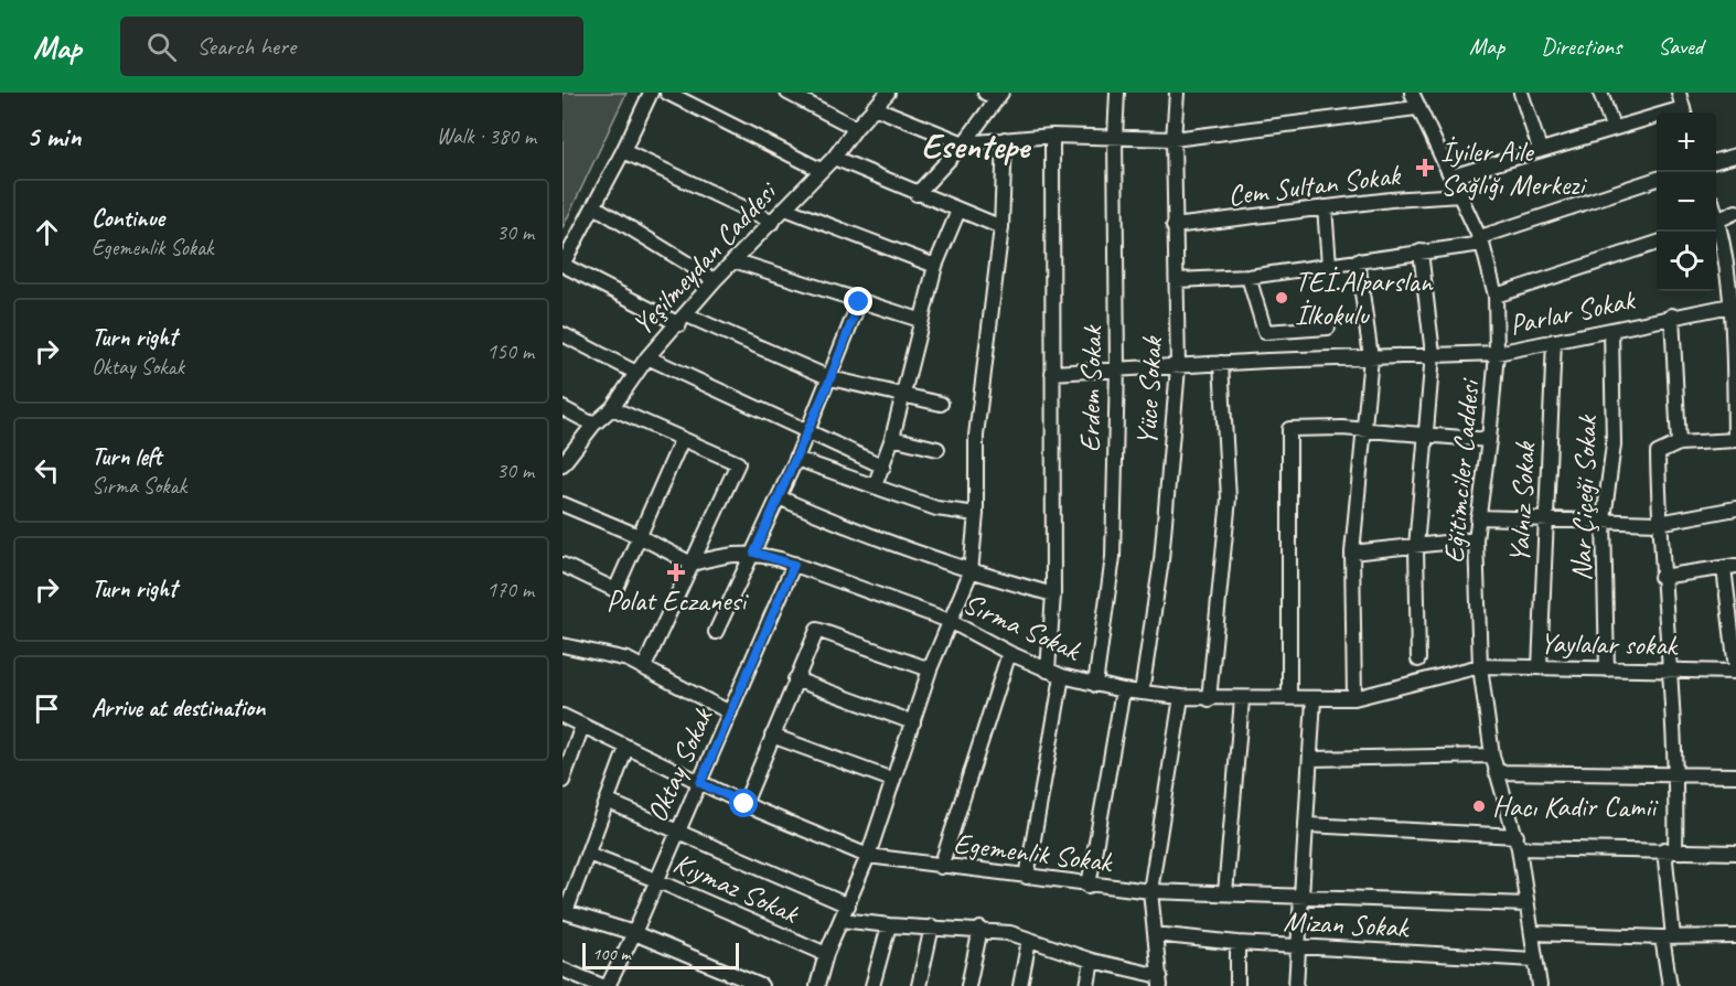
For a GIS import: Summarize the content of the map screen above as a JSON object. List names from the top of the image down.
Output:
{
  "streets": {
    "street": [
      "Cem Sultan Sokak",
      "Yeşilmeydan Caddesi",
      "Parlar Sokak",
      "Erdem Sokak",
      "Yüce Sokak",
      "Eğitimciler Caddesi",
      "Nar Çiçeği Sokak",
      "Yalnız Sokak",
      "Sırma Sokak",
      "Yaylalar sokak",
      "Oktay Sokak",
      "Egemenlik Sokak",
      "Kıymaz Sokak",
      "Mizan Sokak"
    ]
  },
  "crossings": [
    ["Cem Sultan Sokak", "Yüce Sokak"],
    ["Cem Sultan Sokak", "Eğitimciler Caddesi"],
    ["Parlar Sokak", "Erdem Sokak"],
    ["Parlar Sokak", "Yüce Sokak"],
    ["Parlar Sokak", "Eğitimciler Caddesi"],
    ["Parlar Sokak", "Nar Çiçeği Sokak"],
    ["Parlar Sokak", "Yalnız Sokak"],
    ["Erdem Sokak", "Sırma Sokak"],
    ["Yüce Sokak", "Sırma Sokak"],
    ["Eğitimciler Caddesi", "Sırma Sokak"],
    ["Eğitimciler Caddesi", "Yaylalar sokak"],
    ["Eğitimciler Caddesi", "Egemenlik Sokak"],
    ["Eğitimciler Caddesi", "Mizan Sokak"],
    ["Nar Çiçeği Sokak", "Yaylalar sokak"],
    ["Yalnız Sokak", "Yaylalar sokak"],
    ["Sırma Sokak", "Yaylalar sokak"],
    ["Sırma Sokak", "Oktay Sokak"],
    ["Oktay Sokak", "Egemenlik Sokak"],
    ["Oktay Sokak", "Kıymaz Sokak"]
  ],
  "districts": ["Esentepe"],
  "places": {
    "health": ["İyiler Aile Sağlığı Merkezi", "Polat Eczanesi"],
    "other": ["TEİ.Alparslan İlkokulu", "Hacı Kadir Camii"]
  },
  "scale_bar": "100 m",
  "page": {
    "header": "Map",
    "search": "Search here",
    "nav": ["Map", "Directions", "Saved"],
    "heading": ["5 min", "Walk · 380 m"],
    "map_buttons": ["+", "−"],
    "list": [
      ["Continue", "Egemenlik Sokak", "30 m"],
      ["Turn right", "Oktay Sokak", "150 m"],
      ["Turn left", "Sırma Sokak", "30 m"],
      ["Turn right", "170 m"],
      "Arrive at destination"
    ],
    "scale": "100 m"
  }
}
